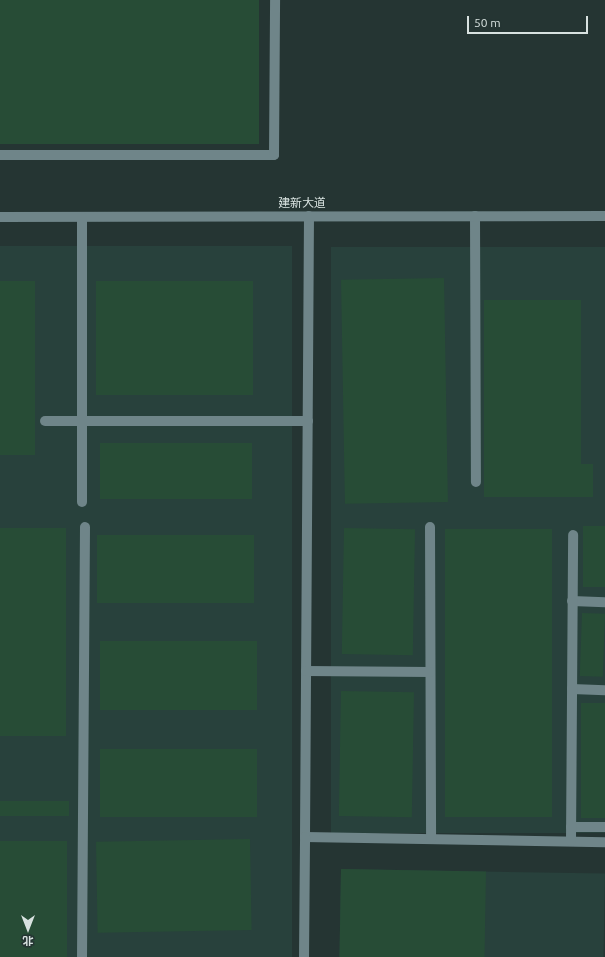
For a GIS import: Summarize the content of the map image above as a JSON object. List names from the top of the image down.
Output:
{
  "streets": {
    "street": ["建新大道"]
  },
  "scale_bar": "50 m",
  "north": "bottom"
}
